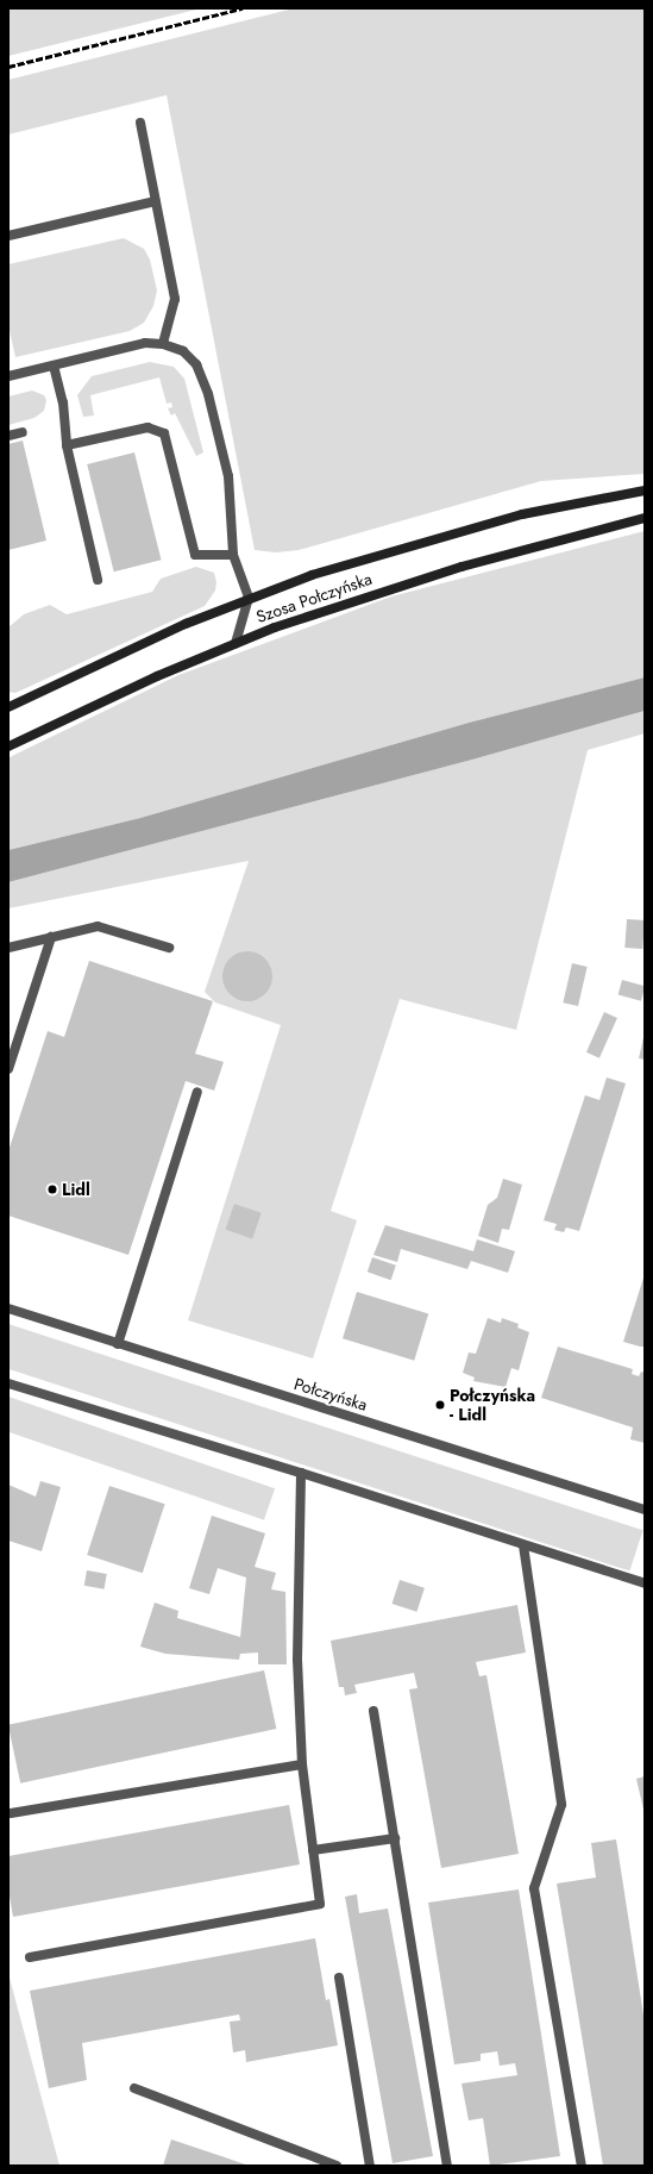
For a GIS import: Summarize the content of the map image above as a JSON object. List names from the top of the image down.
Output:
{
  "streets": {
    "main road": ["Szosa Połczyńska"],
    "street": ["Połczyńska"]
  },
  "places": ["Lidl", "Połczyńska - Lidl"]
}
